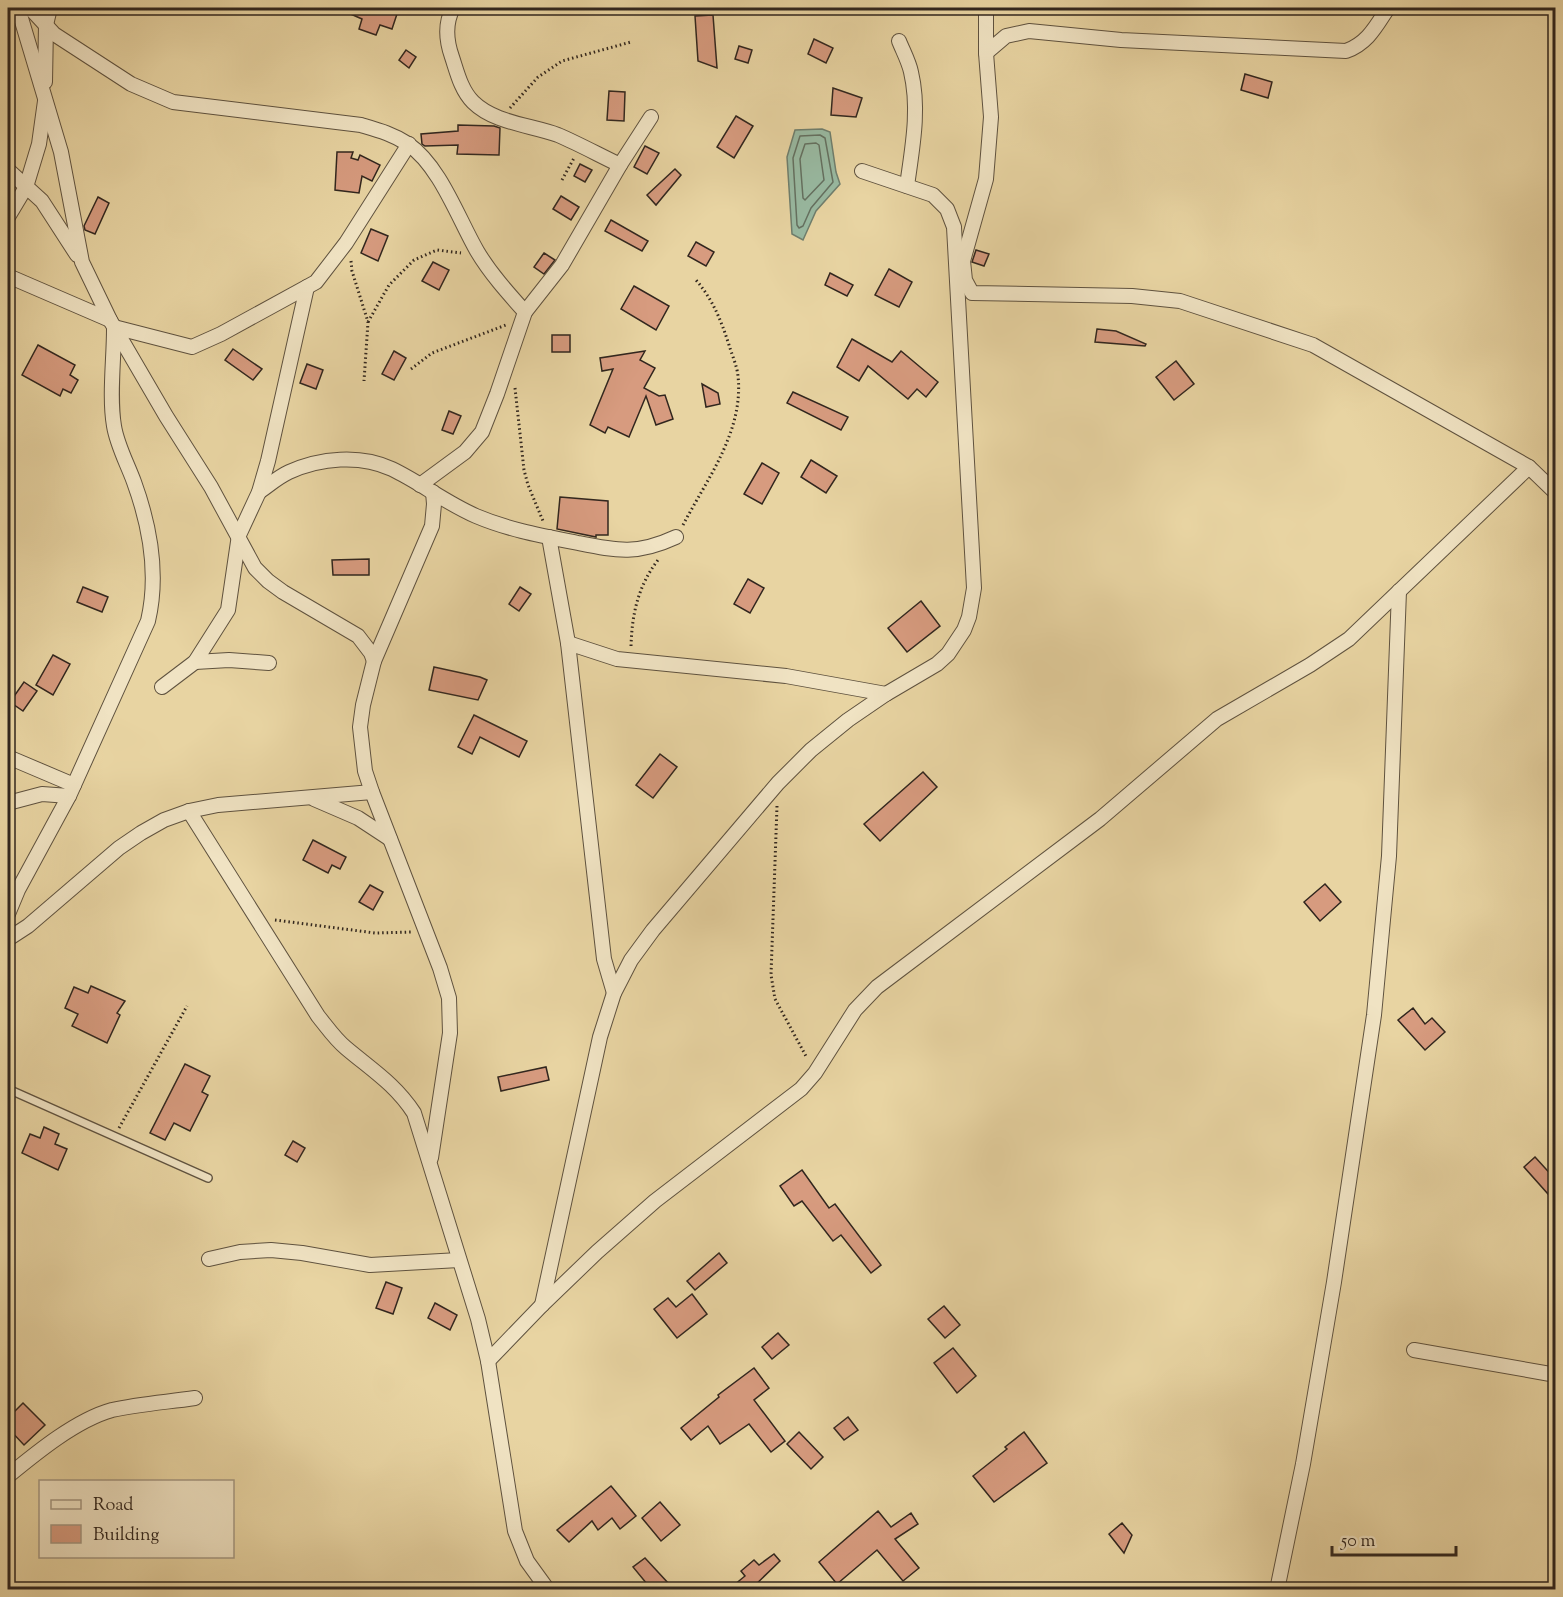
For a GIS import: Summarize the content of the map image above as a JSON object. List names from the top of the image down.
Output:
{
  "legend": ["Road", "Building"],
  "scale_bar": "50 m"
}
